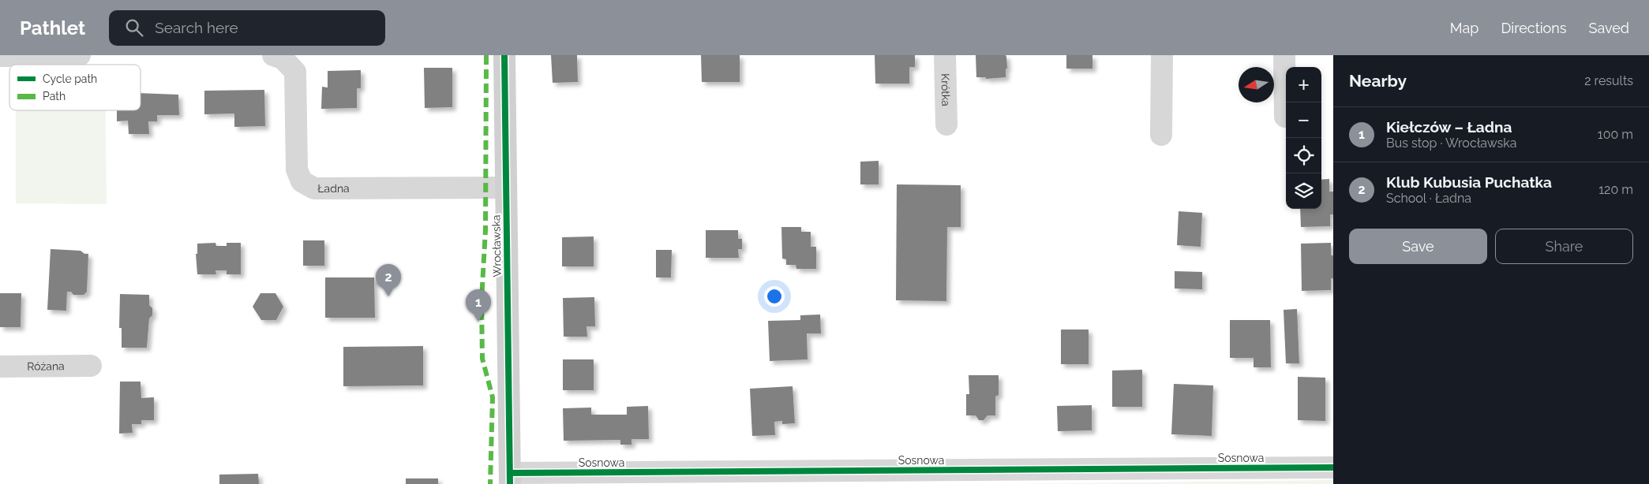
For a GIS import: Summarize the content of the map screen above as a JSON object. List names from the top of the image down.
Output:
{
  "streets": {
    "street": [
      "Krótka",
      "Ładna",
      "Wrocławska",
      "Różana",
      "Sosnowa"
    ]
  },
  "crossings": [
    ["Ładna", "Wrocławska"],
    ["Wrocławska", "Sosnowa"]
  ],
  "legend": ["Cycle path", "Path"],
  "north": "left",
  "page": {
    "header": "Pathlet",
    "search": "Search here",
    "nav": ["Map", "Directions", "Saved"],
    "heading": ["Nearby", "2 results"],
    "map_buttons": ["+", "−"],
    "list": [
      {
        "mark": "1",
        "name": "Kiełczów – Ładna",
        "note": "Bus stop · Wrocławska",
        "value": "100 m"
      },
      {
        "mark": "2",
        "name": "Klub Kubusia Puchatka",
        "note": "School · Ładna",
        "value": "120 m"
      }
    ],
    "buttons": ["Save", "Share"],
    "pins": ["2", "1"]
  }
}
